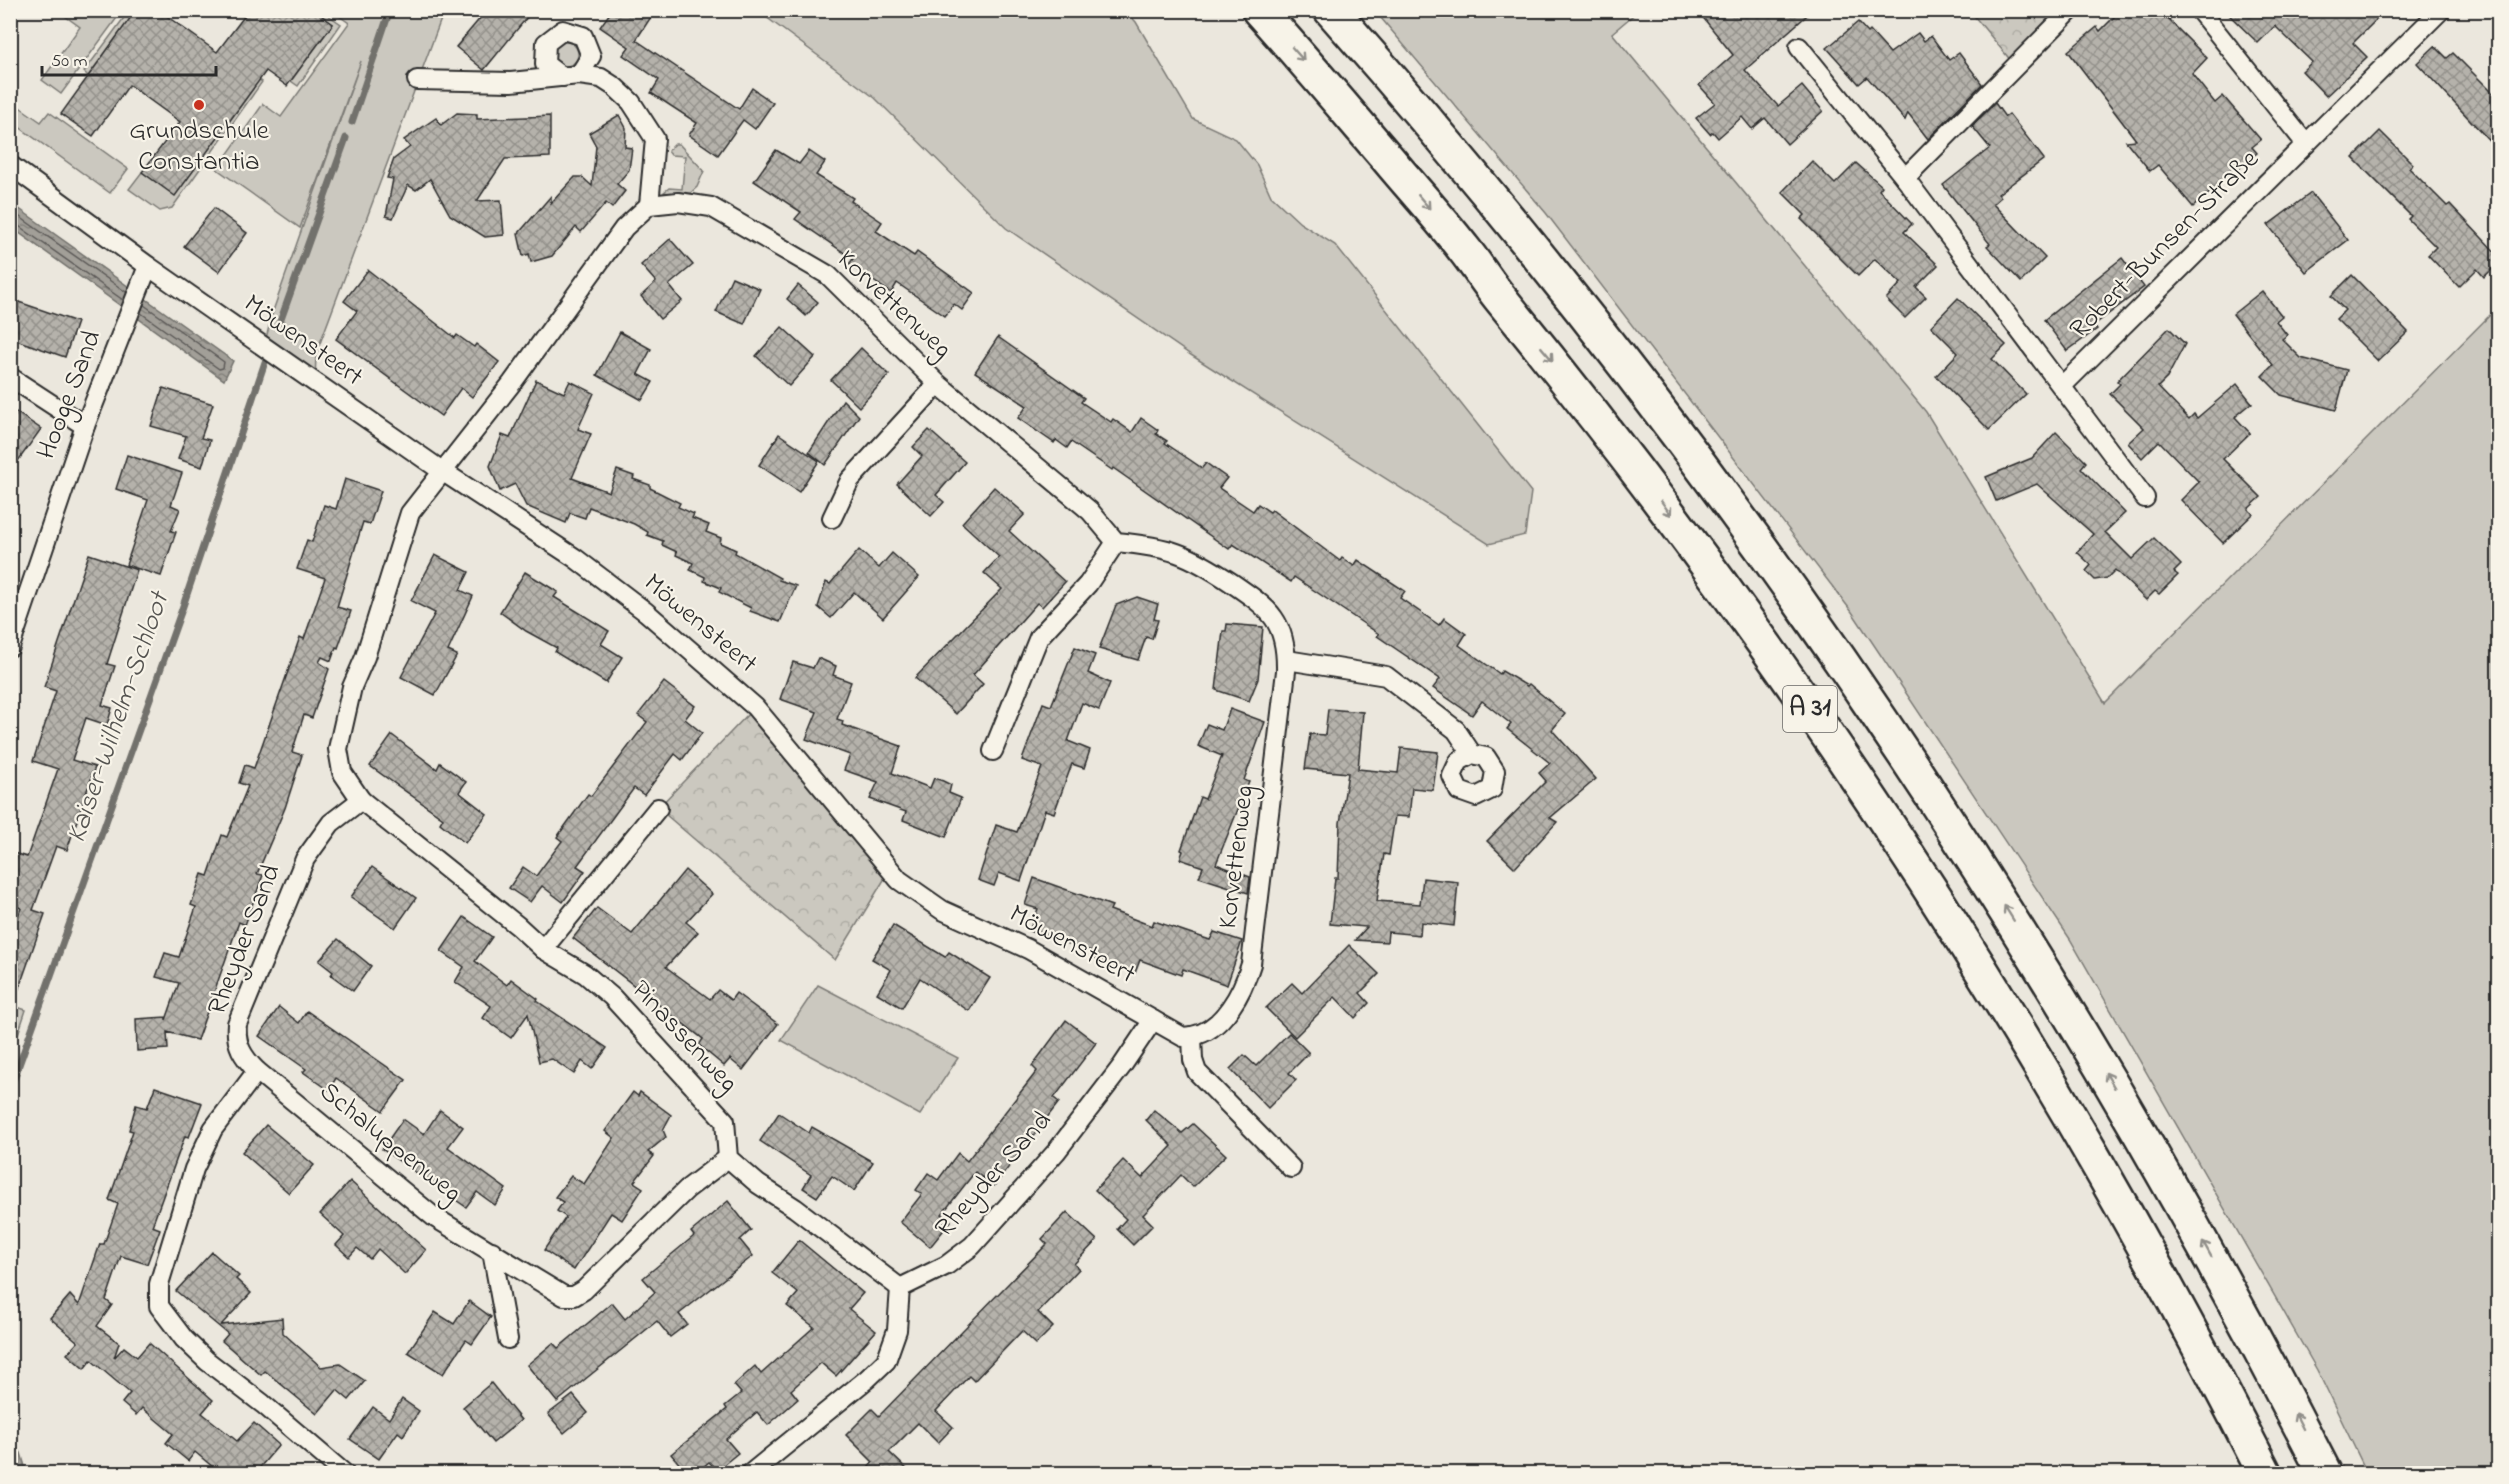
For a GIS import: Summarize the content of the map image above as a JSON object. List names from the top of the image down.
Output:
{
  "streets": {
    "highway": ["A 31"],
    "street": [
      "Robert-Bunsen-Straße",
      "Korvettenweg",
      "Möwensteert",
      "Hooge Sand",
      "Rheyder Sand",
      "Pinassenweg",
      "Schaluppenweg"
    ]
  },
  "crossings": [
    ["Korvettenweg", "Möwensteert"],
    ["Möwensteert", "Hooge Sand"],
    ["Möwensteert", "Rheyder Sand"],
    ["Rheyder Sand", "Pinassenweg"],
    ["Rheyder Sand", "Schaluppenweg"],
    ["Pinassenweg", "Schaluppenweg"]
  ],
  "water": ["Kaiser-Wilhelm-Schloot"],
  "places": ["Grundschule Constantia"],
  "scale_bar": "50 m"
}
